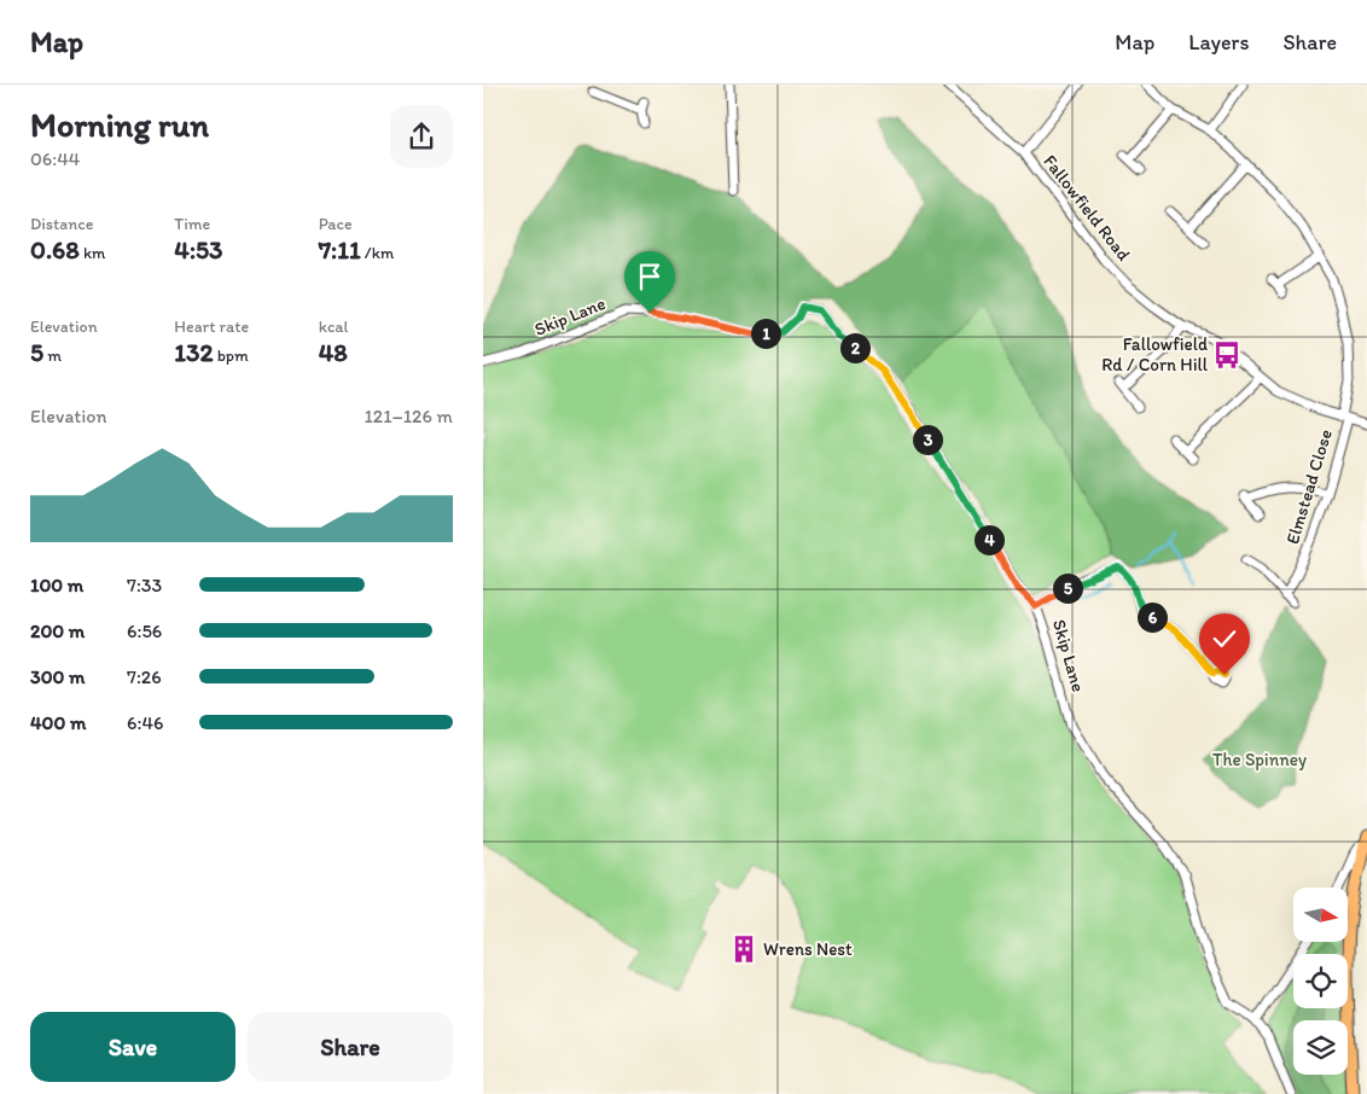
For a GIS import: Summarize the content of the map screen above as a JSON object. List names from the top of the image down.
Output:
{
  "streets": {
    "street": ["Fallowfield Road", "Skip Lane", "Elmstead Close"]
  },
  "crossings": [
    ["Fallowfield Road", "Elmstead Close"]
  ],
  "parks": ["The Spinney"],
  "places": {
    "bus stop": ["Fallowfield Rd / Corn Hill"],
    "building": ["Wrens Nest"]
  },
  "north": "right",
  "page": {
    "header": "Map",
    "nav": ["Map", "Layers", "Share"],
    "heading": ["Morning run", "06:44"],
    "stats": [
      ["Distance", "0.68 km"],
      ["Time", "4:53"],
      ["Pace", "7:11 /km"],
      ["Elevation", "5 m"],
      ["Heart rate", "132 bpm"],
      ["kcal", "48"]
    ],
    "pins": [
      "1",
      "2",
      "3",
      "4",
      "5",
      "6"
    ],
    "chart": ["Elevation", "121–126 m"],
    "list": [
      {
        "name": "100 m",
        "note": "7:33"
      },
      {
        "name": "200 m",
        "note": "6:56"
      },
      {
        "name": "300 m",
        "note": "7:26"
      },
      {
        "name": "400 m",
        "note": "6:46"
      }
    ],
    "buttons": ["Save", "Share"]
  }
}
